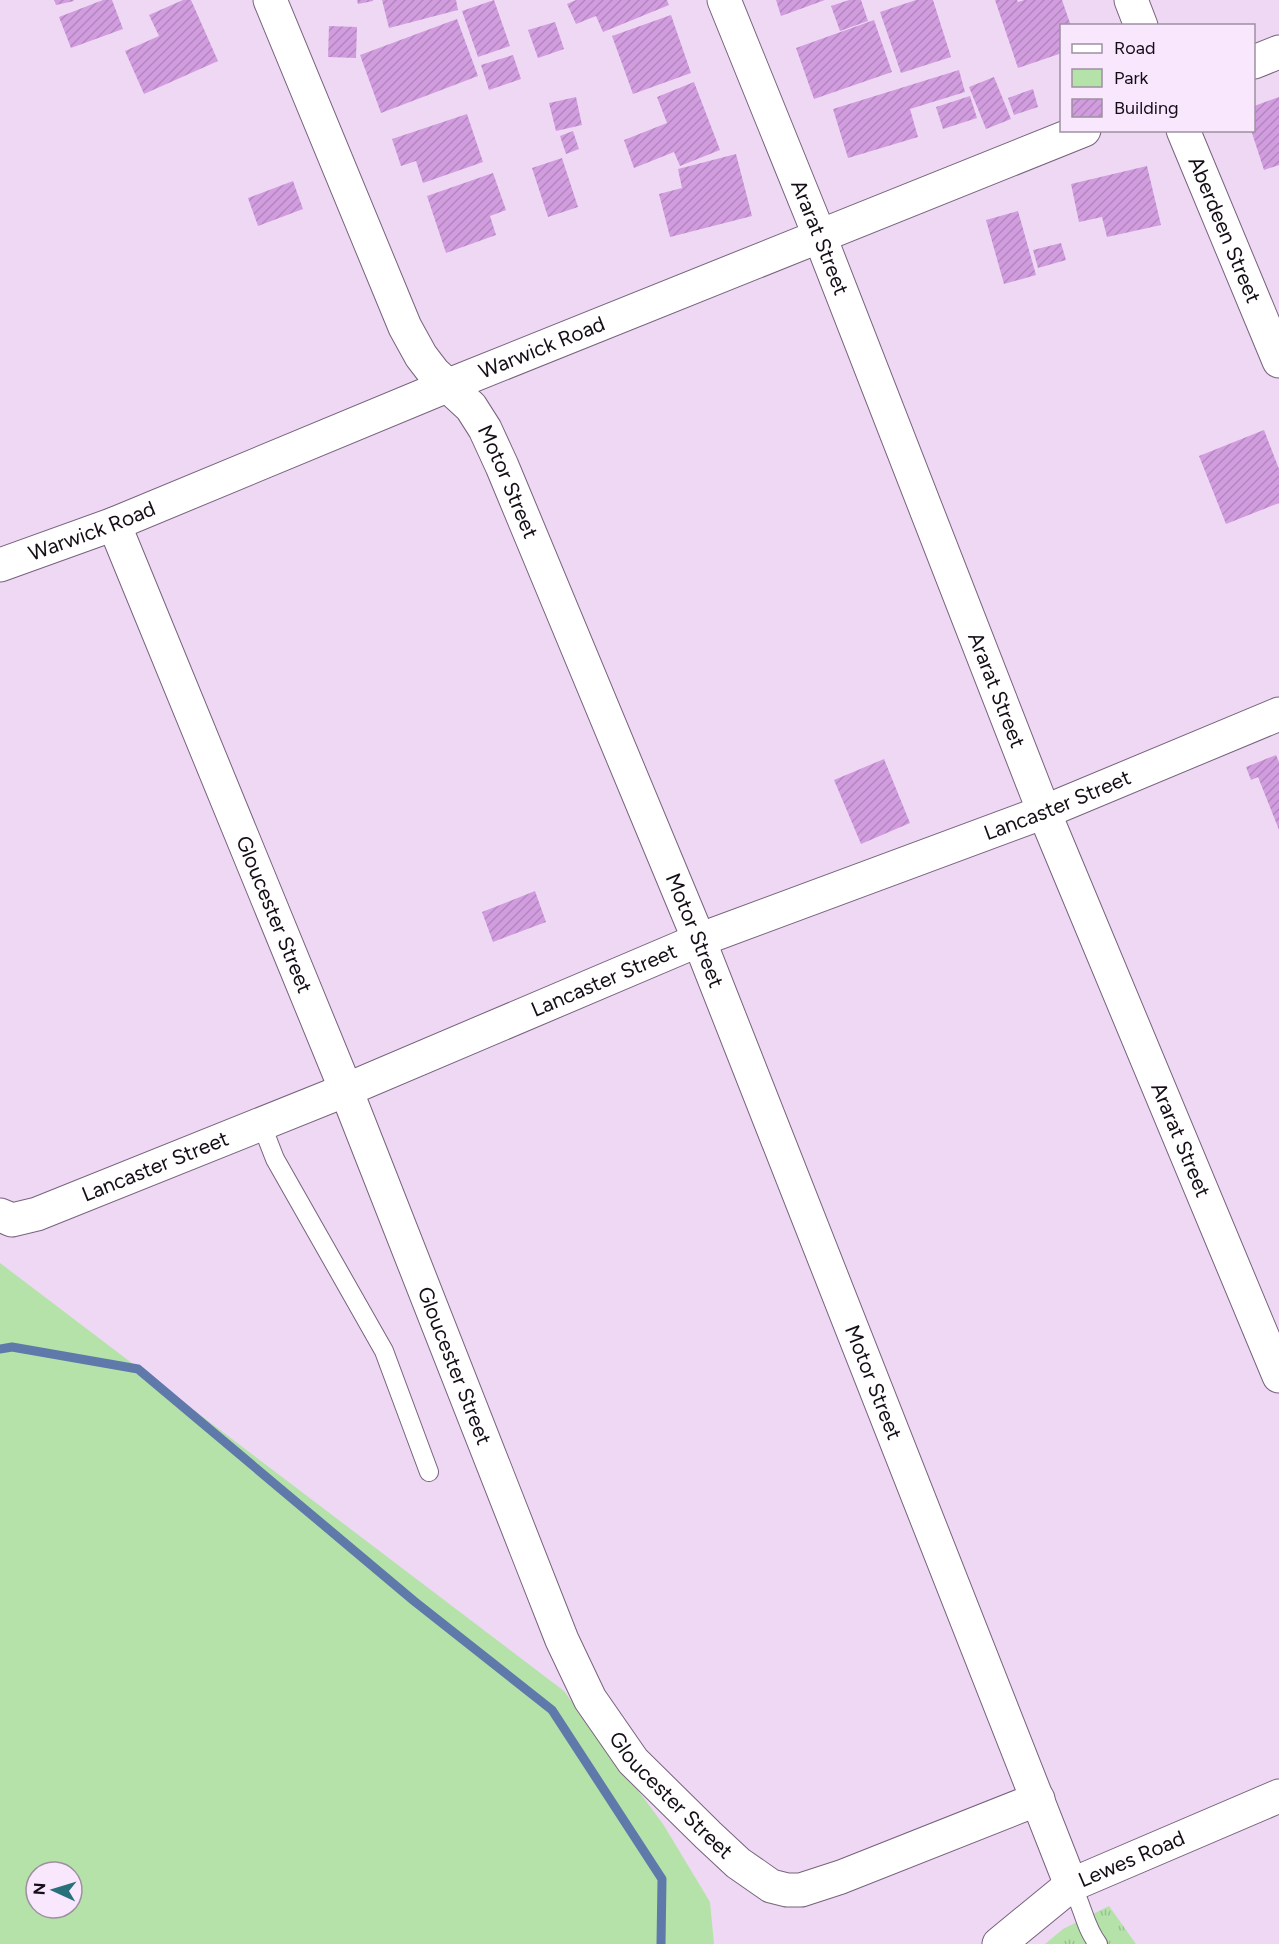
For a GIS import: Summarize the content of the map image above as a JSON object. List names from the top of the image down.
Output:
{
  "streets": {
    "street": [
      "Aberdeen Street",
      "Ararat Street",
      "Warwick Road",
      "Motor Street",
      "Lancaster Street",
      "Gloucester Street",
      "Lewes Road"
    ]
  },
  "crossings": [
    ["Ararat Street", "Warwick Road"],
    ["Ararat Street", "Lancaster Street"],
    ["Warwick Road", "Motor Street"],
    ["Warwick Road", "Gloucester Street"],
    ["Motor Street", "Lancaster Street"],
    ["Motor Street", "Gloucester Street"],
    ["Motor Street", "Lewes Road"],
    ["Lancaster Street", "Gloucester Street"]
  ],
  "legend": ["Road", "Park", "Building"],
  "north": "left"
}
